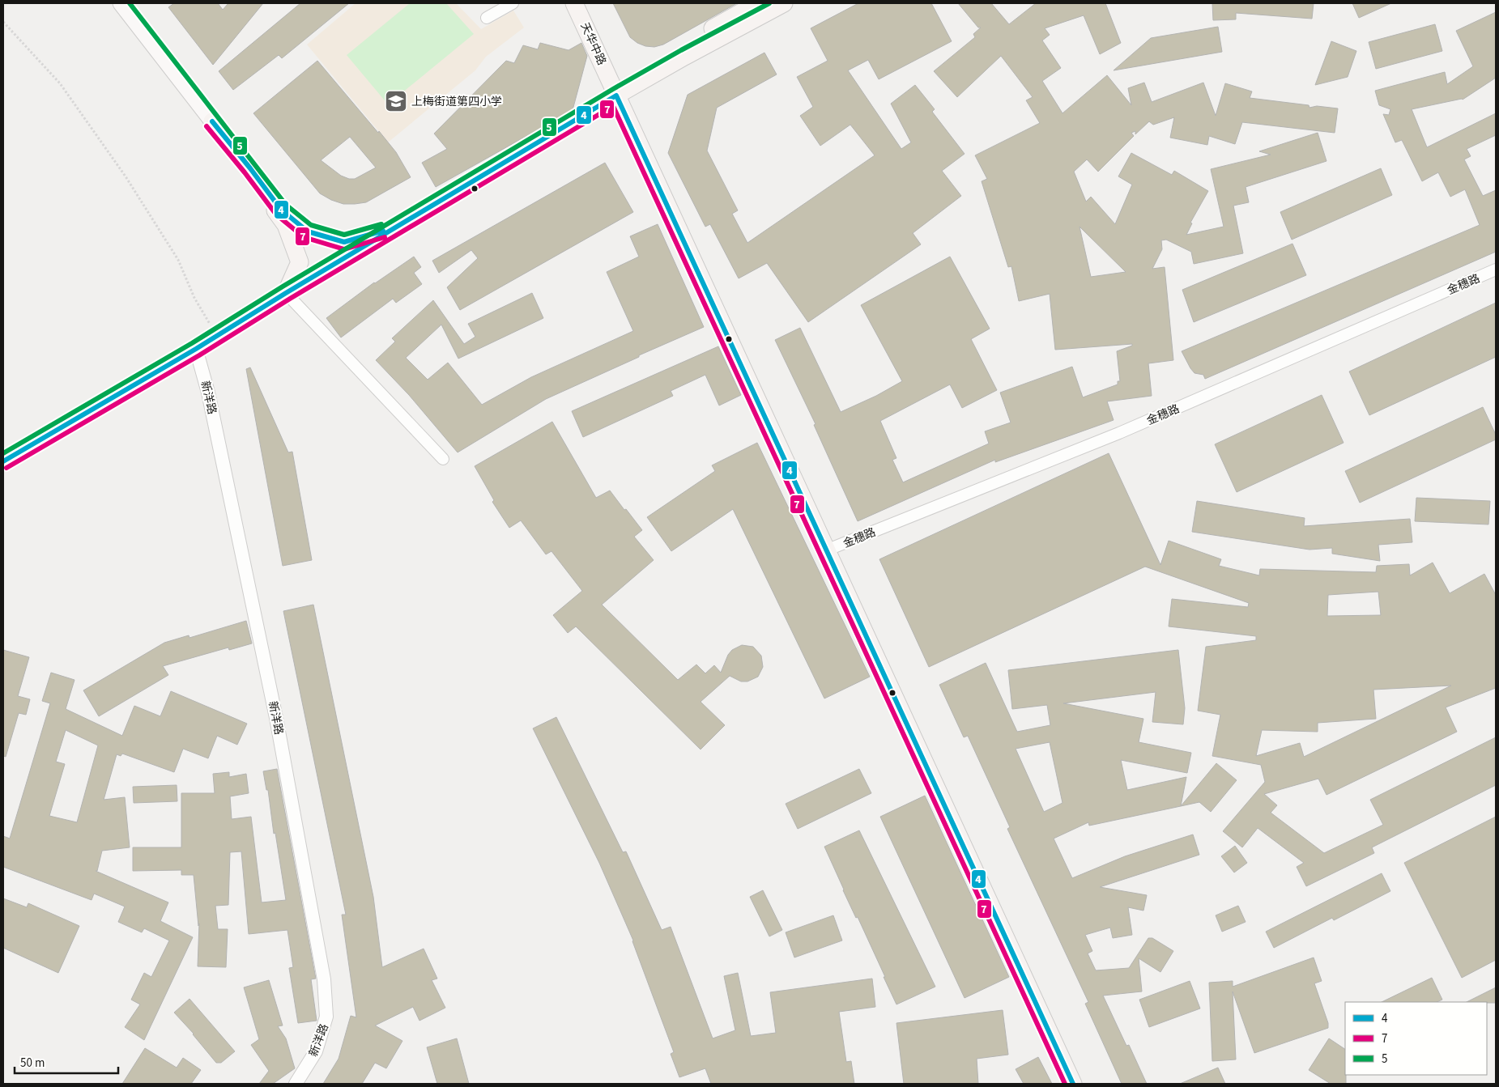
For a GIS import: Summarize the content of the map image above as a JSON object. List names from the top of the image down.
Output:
{
  "streets": {
    "main road": ["天华中路"],
    "street": ["金穗路", "新洋路"]
  },
  "crossings": [
    ["天华中路", "金穗路"]
  ],
  "places": {
    "school or university": ["上梅街道第四小学"]
  },
  "lines": ["transit line 5", "transit line 4", "transit line 7"],
  "legend": ["4", "7", "5"],
  "scale_bar": "50 m"
}
